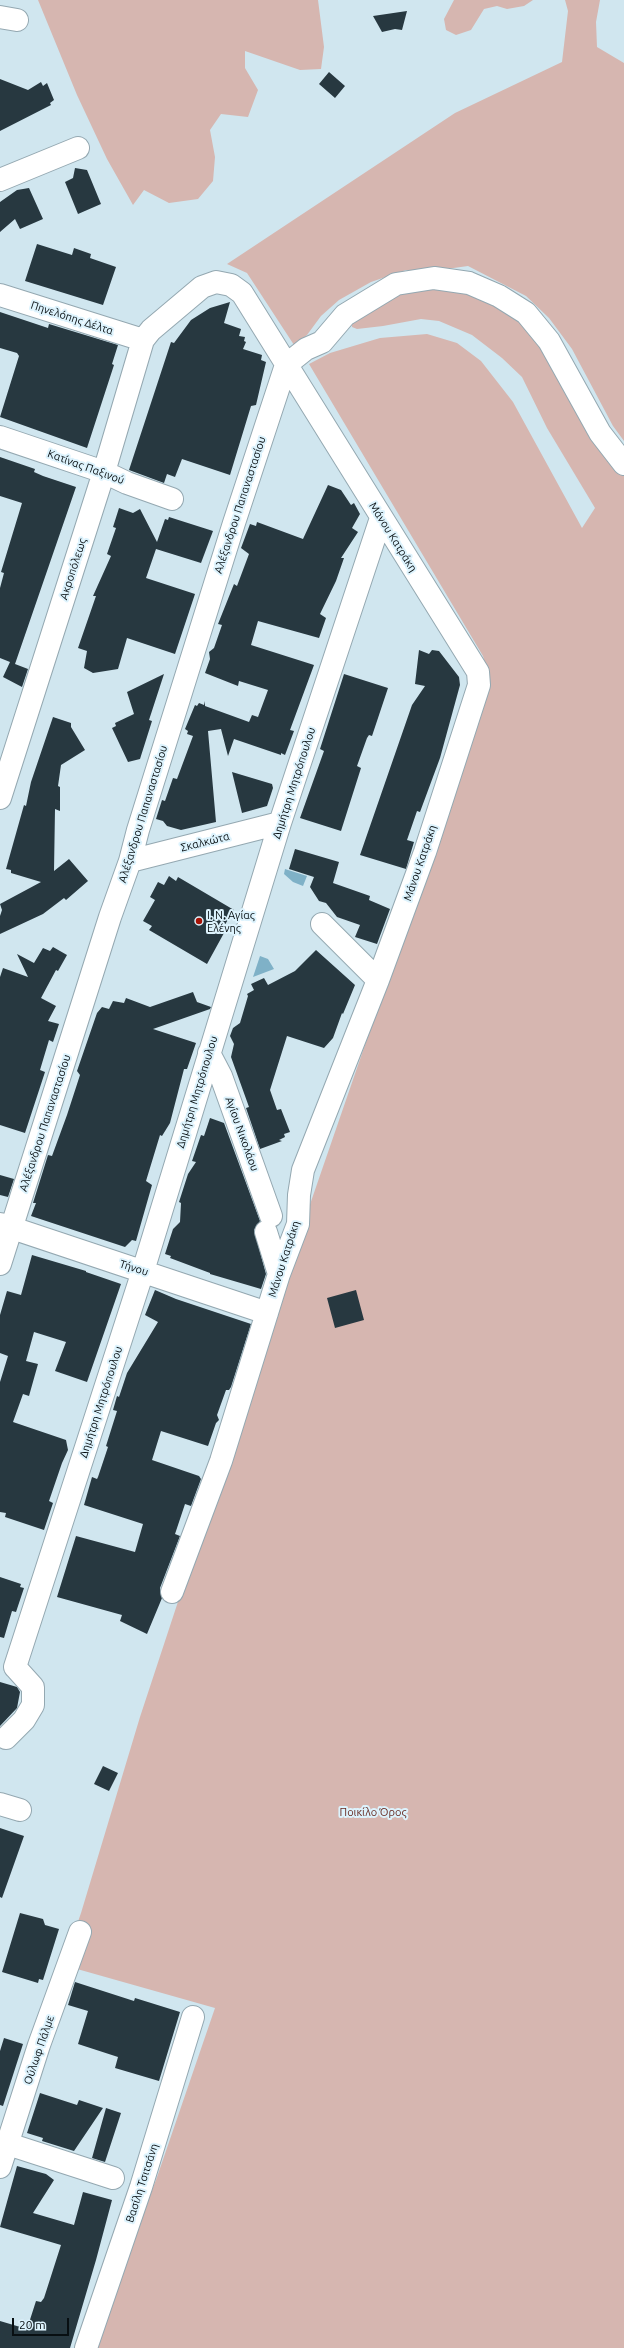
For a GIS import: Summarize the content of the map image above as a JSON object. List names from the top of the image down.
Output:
{
  "streets": {
    "street": [
      "Πηνελόπης Δέλτα",
      "Κατίνας Παξινού",
      "Αλέξανδρου Παπαναστασίου",
      "Μάνου Κατράκη",
      "Ακροπόλεως",
      "Δημήτρη Μητρόπουλου",
      "Σκαλκώτα",
      "Αγίου Νικολάου",
      "Τήνου",
      "Ούλωφ Πάλμε",
      "Βασίλη Τσιτσάνη"
    ]
  },
  "crossings": [
    ["Πηνελόπης Δέλτα", "Μάνου Κατράκη"],
    ["Πηνελόπης Δέλτα", "Ακροπόλεως"],
    ["Κατίνας Παξινού", "Ακροπόλεως"],
    ["Αλέξανδρου Παπαναστασίου", "Μάνου Κατράκη"],
    ["Αλέξανδρου Παπαναστασίου", "Σκαλκώτα"],
    ["Αλέξανδρου Παπαναστασίου", "Τήνου"],
    ["Μάνου Κατράκη", "Ακροπόλεως"],
    ["Μάνου Κατράκη", "Δημήτρη Μητρόπουλου"],
    ["Μάνου Κατράκη", "Αγίου Νικολάου"],
    ["Μάνου Κατράκη", "Τήνου"],
    ["Δημήτρη Μητρόπουλου", "Σκαλκώτα"],
    ["Δημήτρη Μητρόπουλου", "Αγίου Νικολάου"],
    ["Δημήτρη Μητρόπουλου", "Τήνου"]
  ],
  "parks": ["Ποικίλο Όρος"],
  "places": ["Ι. Ν. Αγίας Ελένης"],
  "scale_bar": "20 m"
}
